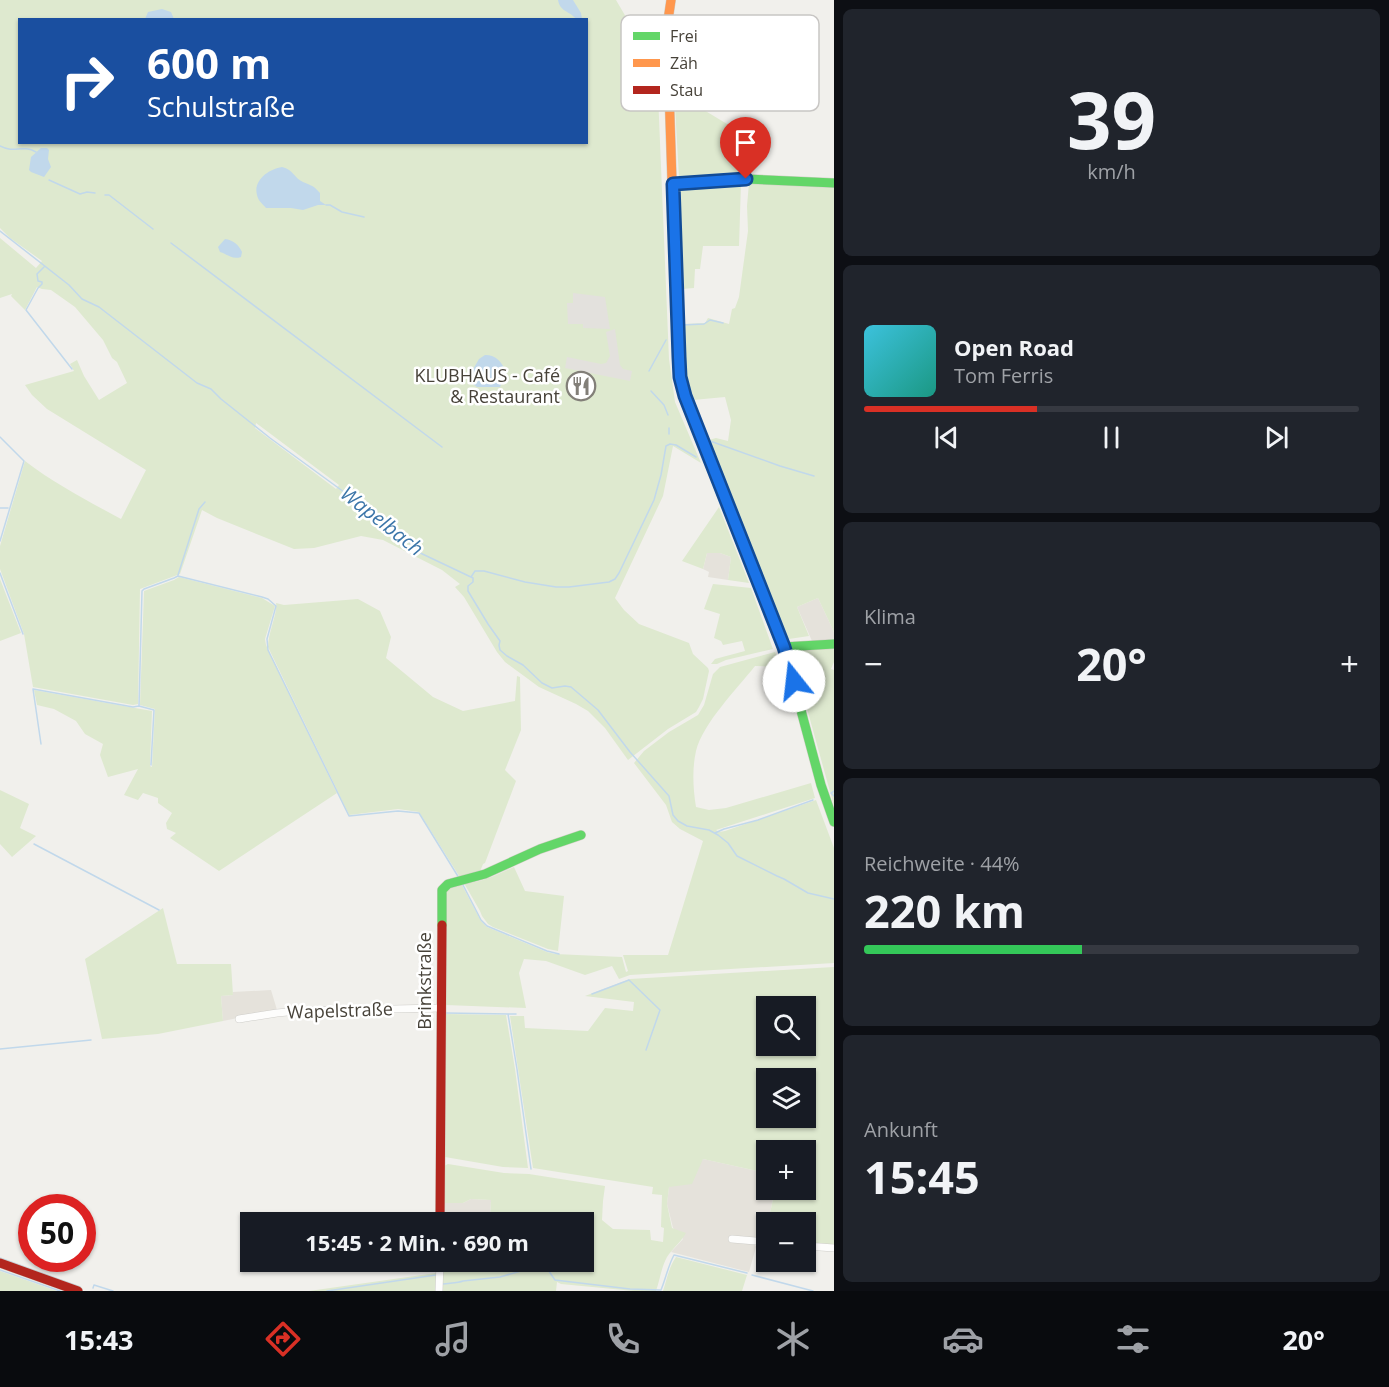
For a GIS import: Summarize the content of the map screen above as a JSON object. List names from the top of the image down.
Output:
{
  "streets": {
    "main road": ["Brinkstraße"],
    "street": ["Wapelstraße"]
  },
  "crossings": [
    ["Brinkstraße", "Wapelstraße"]
  ],
  "water": ["Wapelbach"],
  "places": {
    "restaurant": ["KLUBHAUS - Café & Restaurant"]
  },
  "legend": ["Frei", "Zäh", "Stau"],
  "page": {
    "tile": [
      ["39", "km/h"],
      "Klima",
      ["Reichweite · 44%", "220 km"],
      ["Ankunft", "15:45"]
    ],
    "turn": ["600 m", "Schulstraße"],
    "song": ["Open Road", "Tom Ferris"],
    "heat": ["−", "20°", "+"],
    "map_buttons": ["+", "−"],
    "limit": "50",
    "trip": "15:45 · 2 Min. · 690 m",
    "tabs": ["15:43", "20°"]
  }
}
